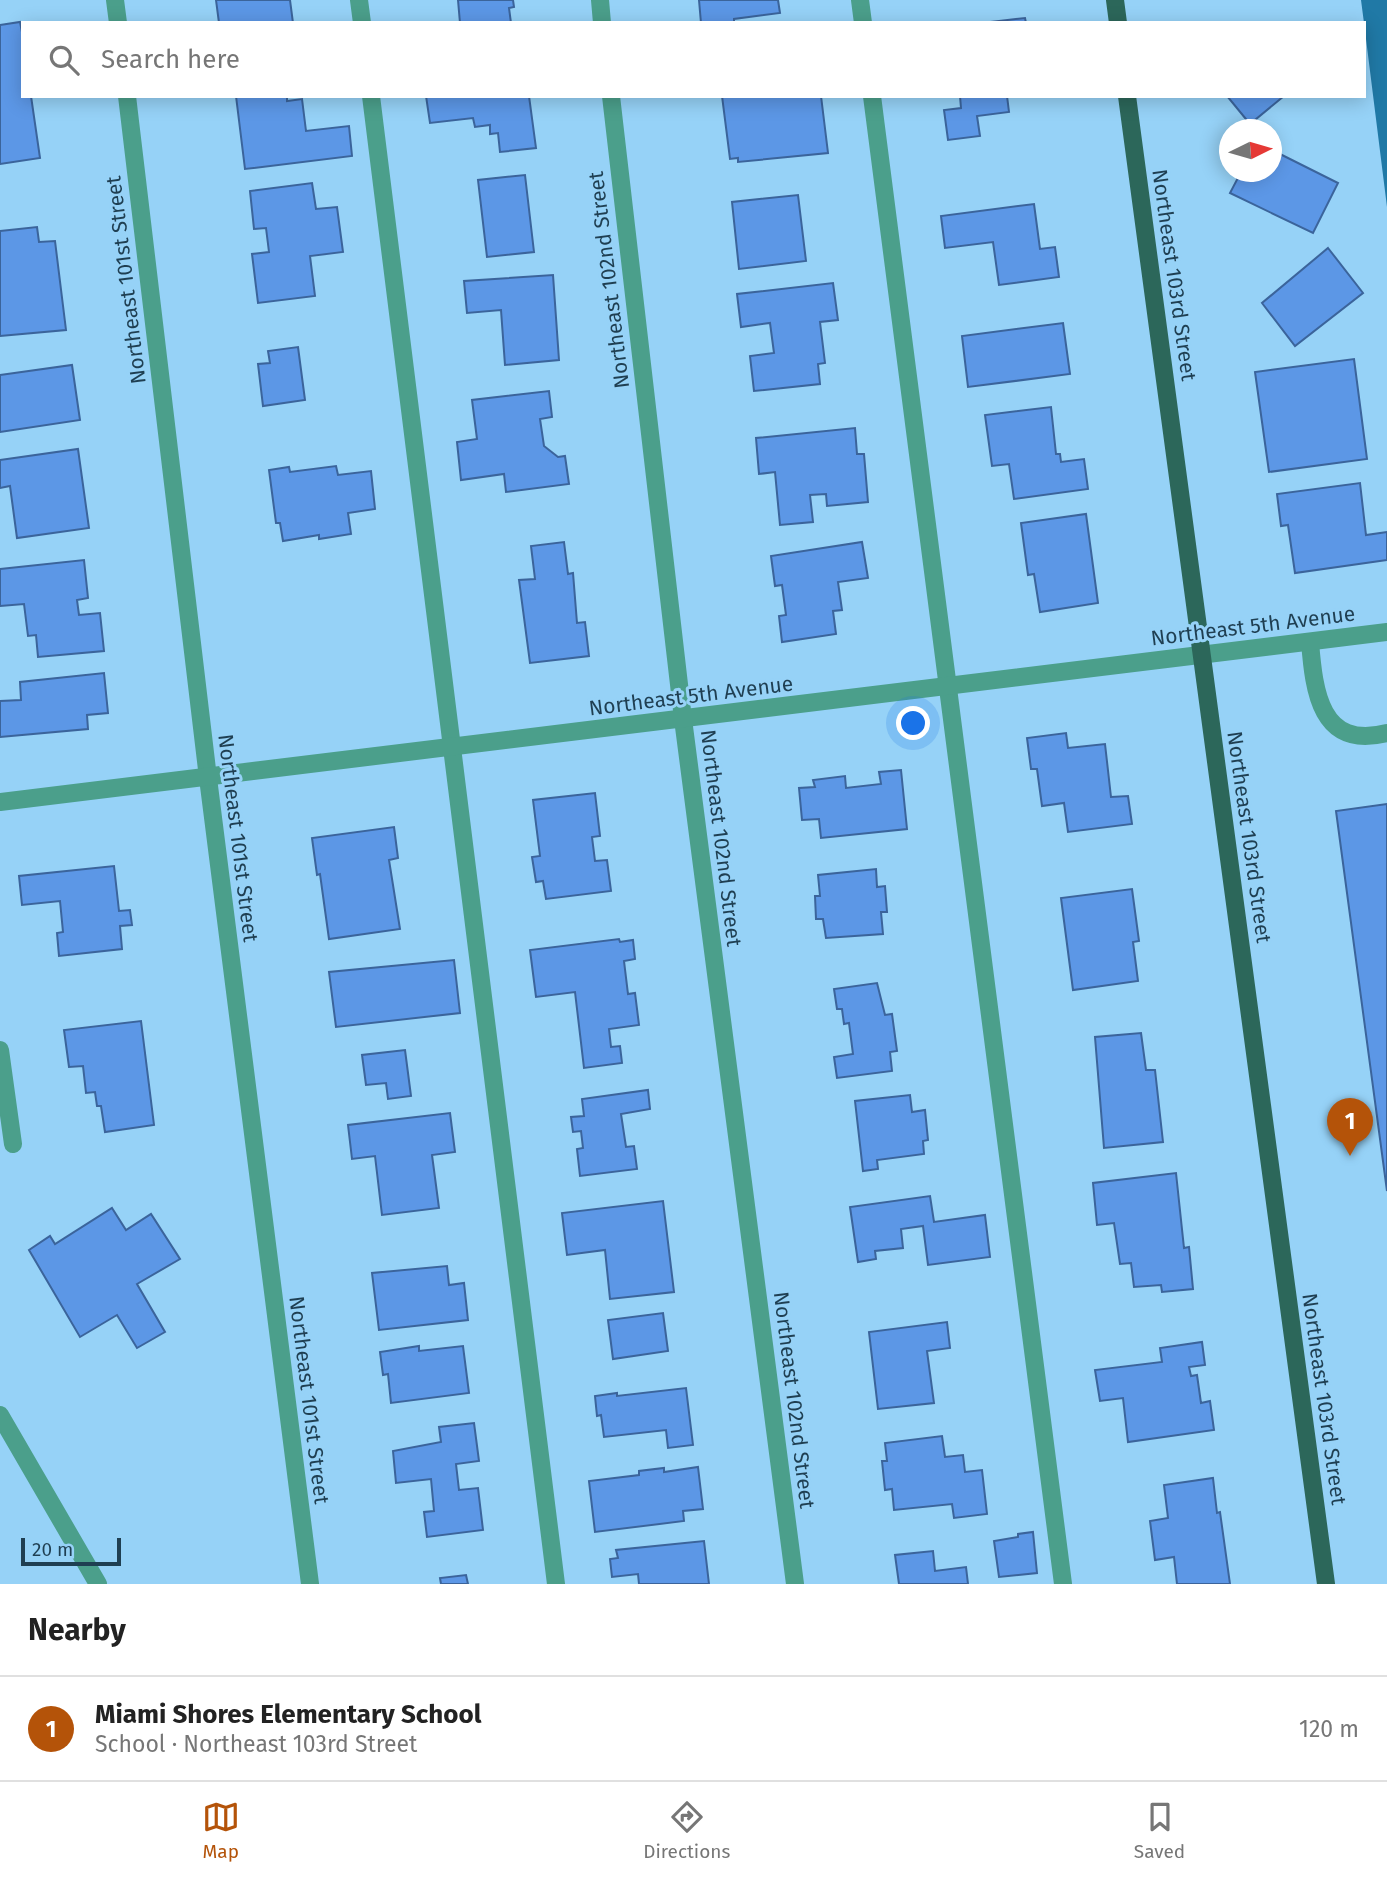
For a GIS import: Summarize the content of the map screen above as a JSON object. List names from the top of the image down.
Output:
{
  "streets": {
    "main road": ["Northeast 103rd Street"],
    "street": ["Northeast 101st Street", "Northeast 102nd Street", "Northeast 5th Avenue"]
  },
  "crossings": [
    ["Northeast 103rd Street", "Northeast 5th Avenue"],
    ["Northeast 101st Street", "Northeast 5th Avenue"],
    ["Northeast 102nd Street", "Northeast 5th Avenue"]
  ],
  "scale_bar": "20 m",
  "north": "right",
  "page": {
    "search": "Search here",
    "pins": "1",
    "scale": "20 m",
    "heading": "Nearby",
    "list": [
      {
        "mark": "1",
        "name": "Miami Shores Elementary School",
        "note": "School · Northeast 103rd Street",
        "value": "120 m"
      }
    ],
    "nav": ["Map", "Directions", "Saved"]
  }
}
